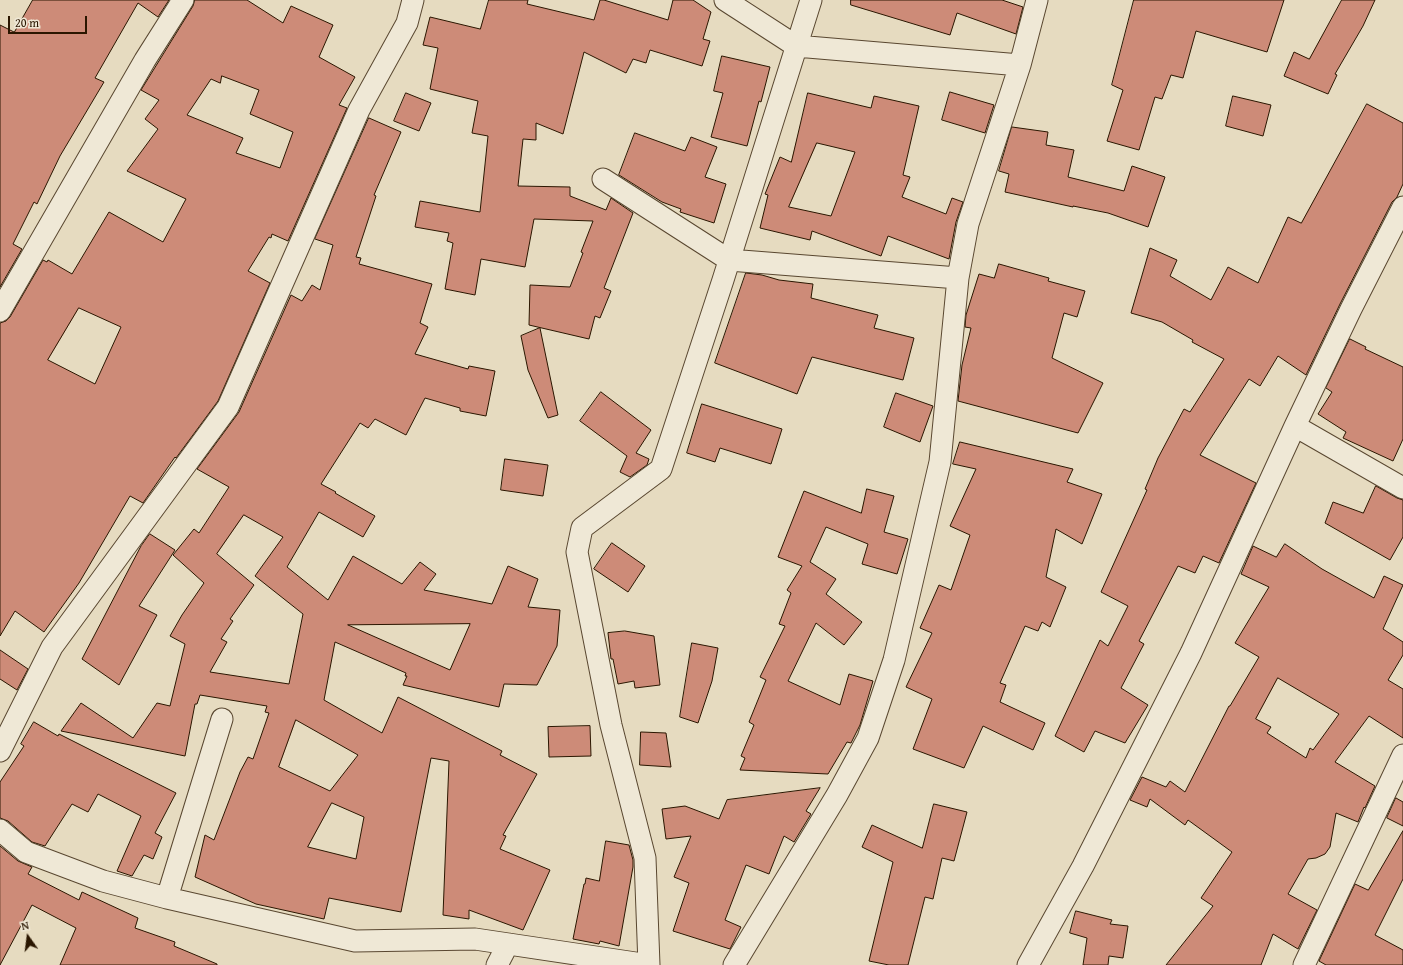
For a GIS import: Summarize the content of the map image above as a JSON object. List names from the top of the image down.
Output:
{
  "scale_bar": "20 m",
  "north": "top"
}
